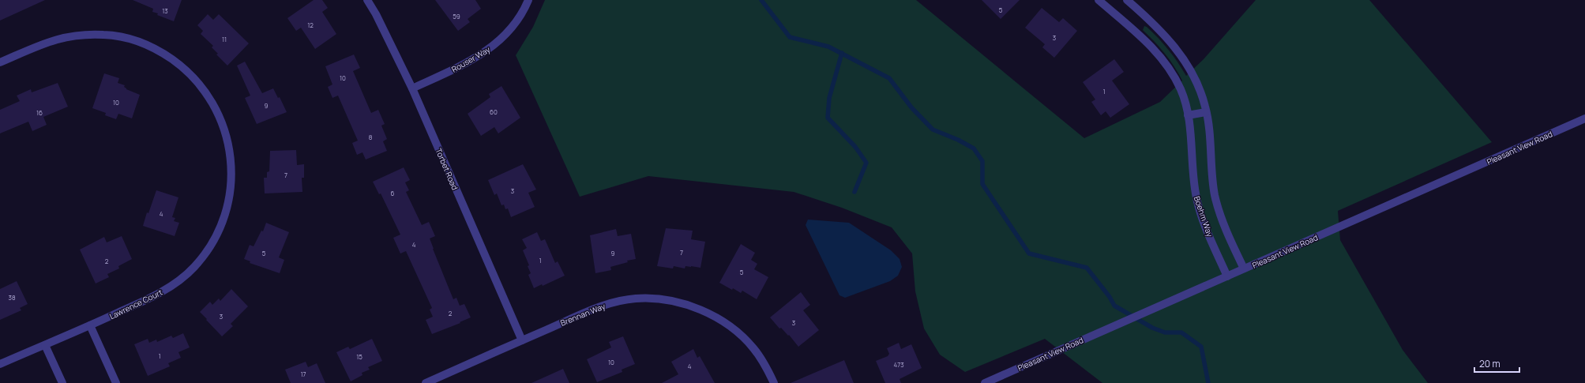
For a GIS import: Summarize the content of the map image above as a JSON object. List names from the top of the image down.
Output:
{
  "streets": {
    "street": [
      "Rouser Way",
      "Pleasant View Road",
      "Torbet Road",
      "Boehm Way",
      "Lawrence Court",
      "Brennan Way"
    ]
  },
  "crossings": [
    ["Rouser Way", "Torbet Road"],
    ["Pleasant View Road", "Boehm Way"],
    ["Torbet Road", "Brennan Way"]
  ],
  "house_numbers": [
    "5",
    "13",
    "59",
    "12",
    "3",
    "11",
    "10",
    "1",
    "10",
    "9",
    "60",
    "16",
    "8",
    "7",
    "3",
    "6",
    "4",
    "4",
    "7",
    "5",
    "9",
    "1",
    "2",
    "5",
    "38",
    "2",
    "3",
    "3",
    "1",
    "15",
    "10",
    "473",
    "4",
    "17"
  ],
  "scale_bar": "20 m"
}
